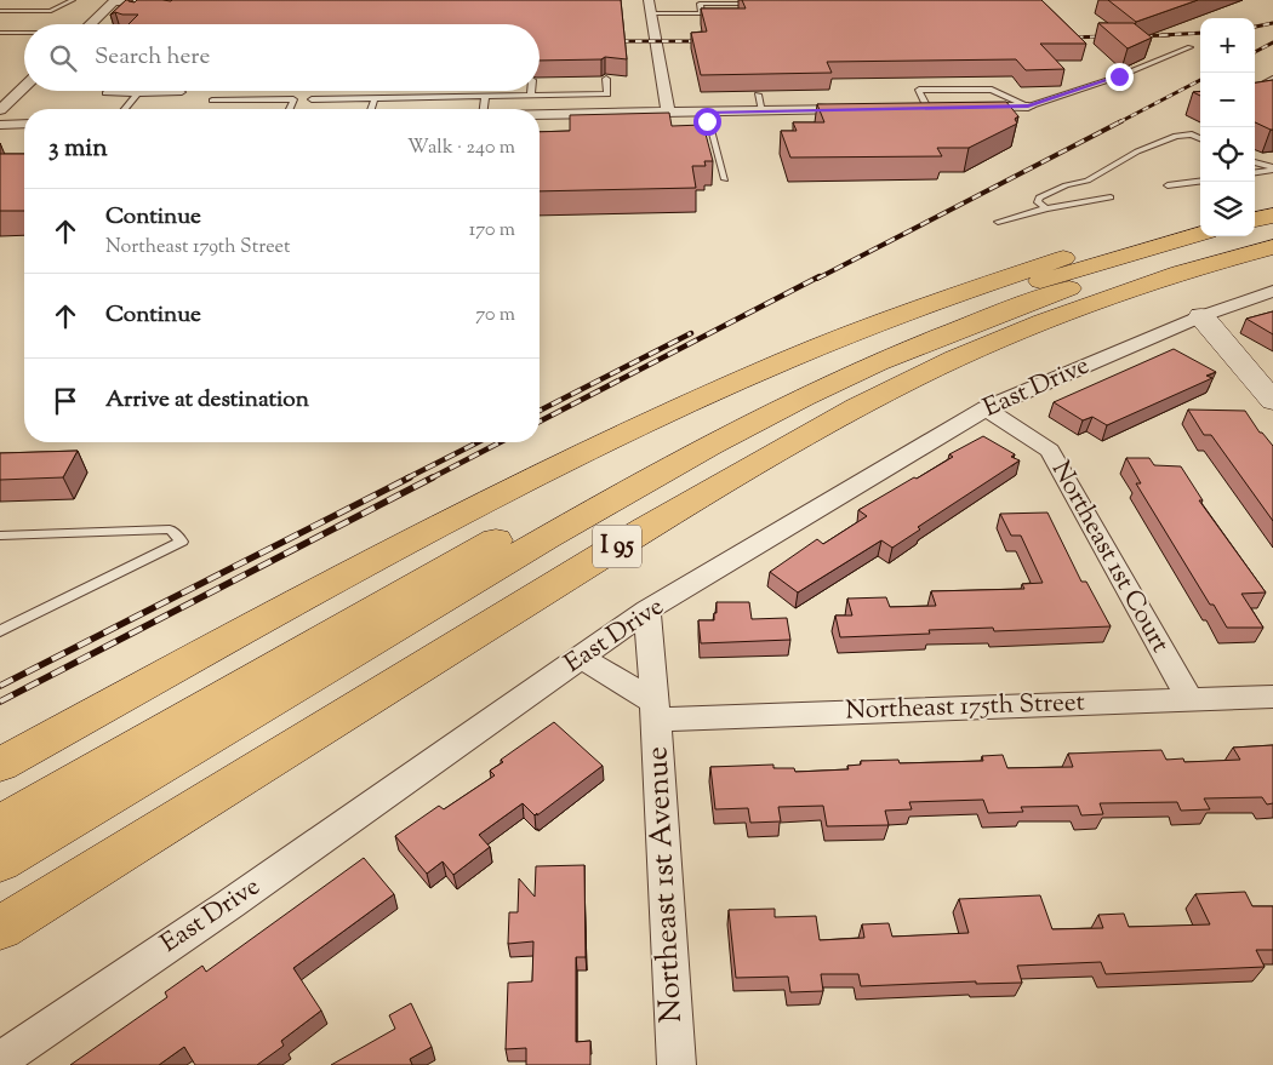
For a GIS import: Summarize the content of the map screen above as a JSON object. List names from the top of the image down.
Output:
{
  "streets": {
    "highway": ["I 95"],
    "street": [
      "East Drive",
      "Northeast 1st Court",
      "Northeast 175th Street",
      "Northeast 1st Avenue"
    ]
  },
  "crossings": [
    ["East Drive", "Northeast 1st Court"],
    ["East Drive", "Northeast 1st Avenue"],
    ["Northeast 1st Court", "Northeast 175th Street"],
    ["Northeast 175th Street", "Northeast 1st Avenue"]
  ],
  "page": {
    "map_buttons": ["+", "−"],
    "search": "Search here",
    "heading": ["3 min", "Walk · 240 m"],
    "list": [
      ["Continue", "Northeast 179th Street", "170 m"],
      ["Continue", "70 m"],
      "Arrive at destination"
    ]
  }
}
